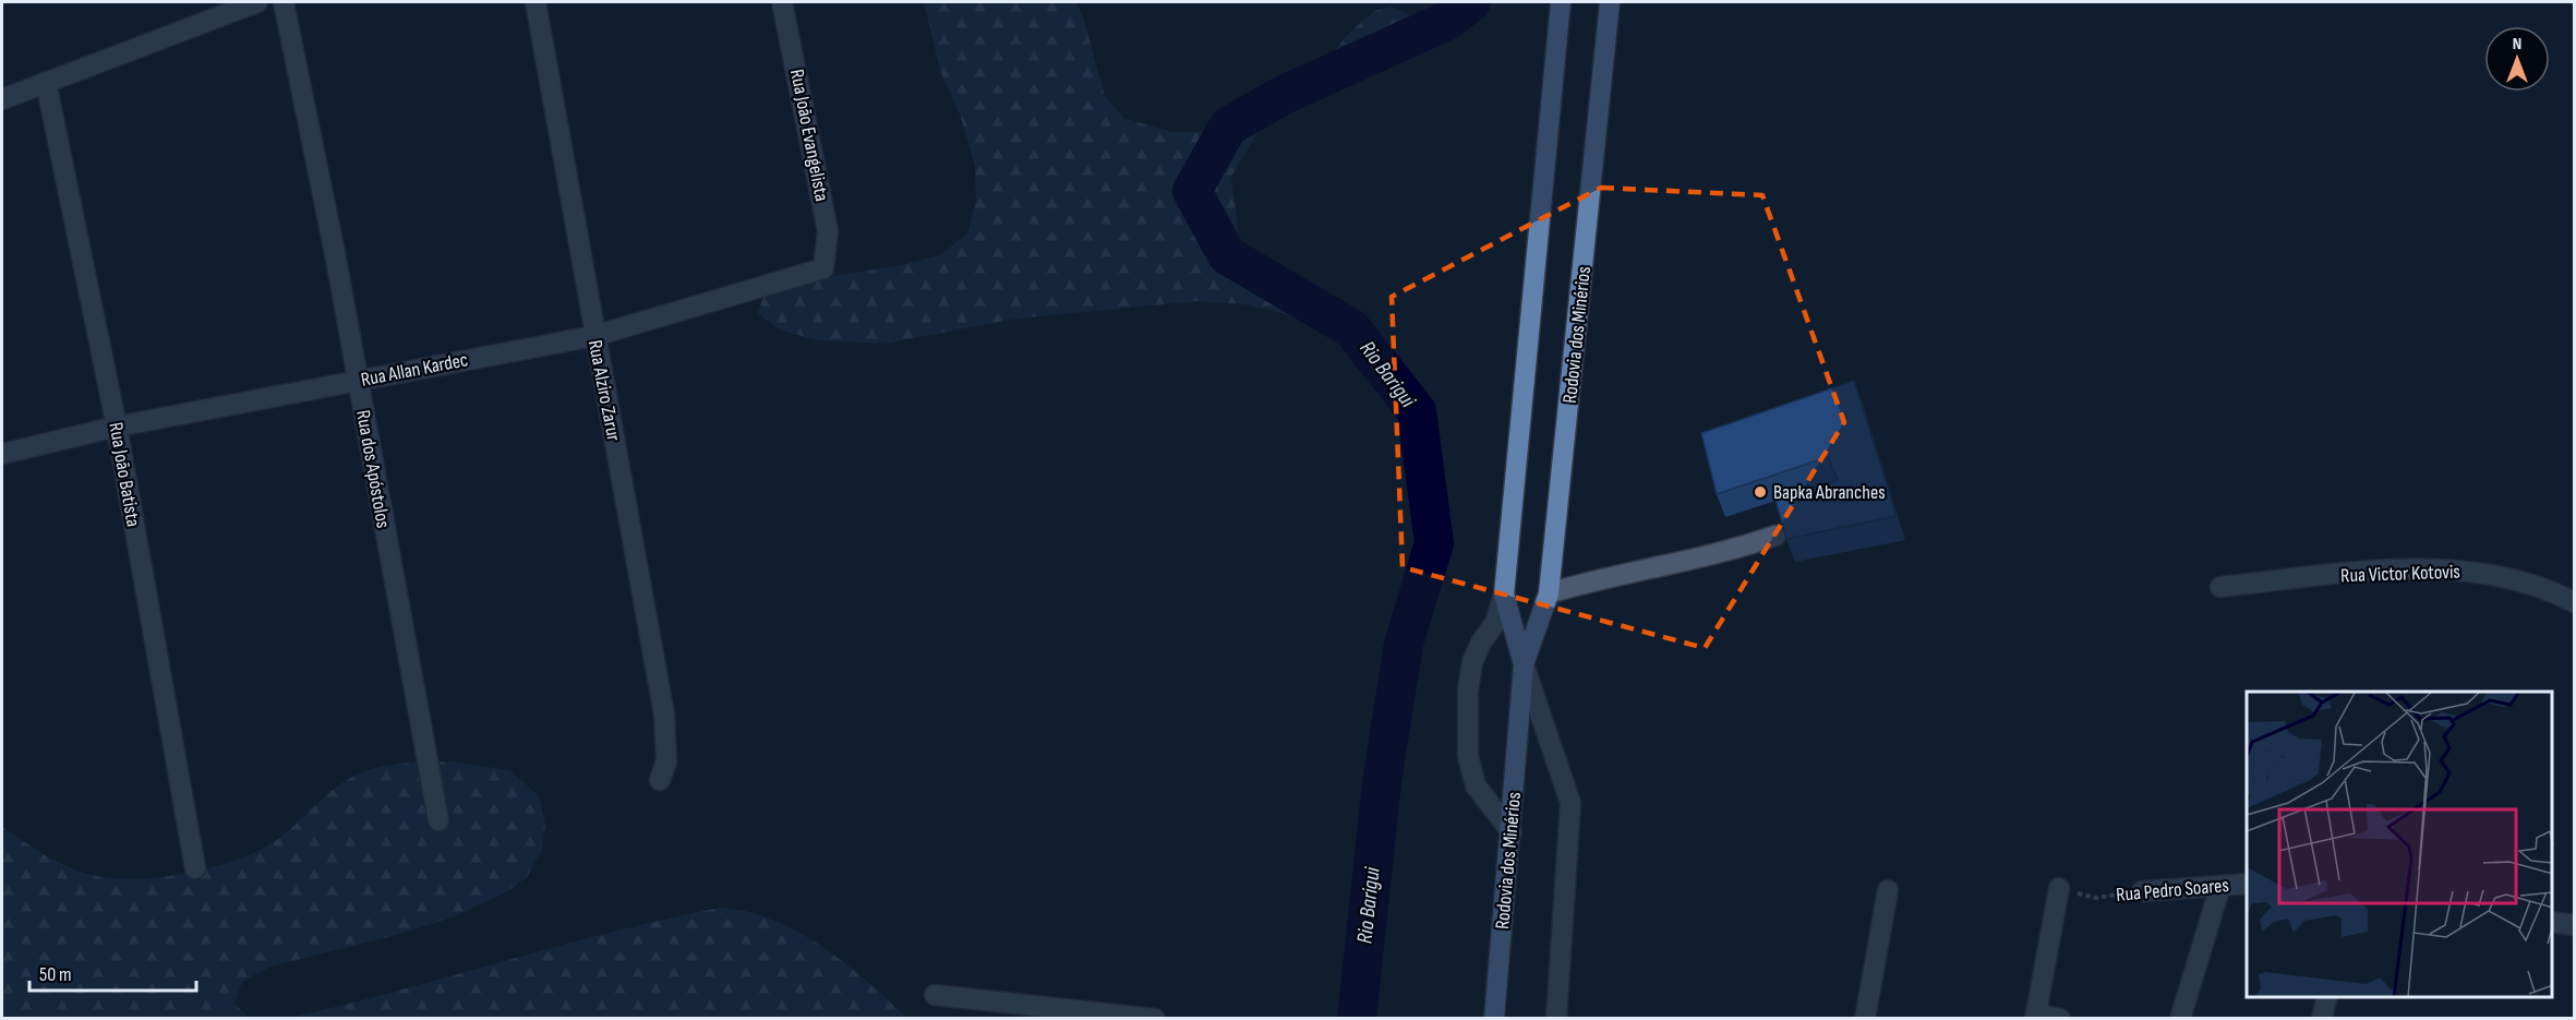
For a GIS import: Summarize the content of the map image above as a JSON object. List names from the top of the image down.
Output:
{
  "streets": {
    "main road": ["Rodovia dos Minérios"],
    "street": [
      "Rua João Evangelista",
      "Rua Allan Kardec",
      "Rua Alziro Zarur",
      "Rua dos Apóstolos",
      "Rua João Batista",
      "Rua Victor Kotovis",
      "Rua Pedro Soares"
    ]
  },
  "crossings": [
    ["Rua João Evangelista", "Rua Allan Kardec"],
    ["Rua Allan Kardec", "Rua Alziro Zarur"],
    ["Rua Allan Kardec", "Rua dos Apóstolos"],
    ["Rua Allan Kardec", "Rua João Batista"]
  ],
  "water": ["Rio Barigui"],
  "places": ["Bapka Abranches"],
  "scale_bar": "50 m",
  "north": "top"
}
